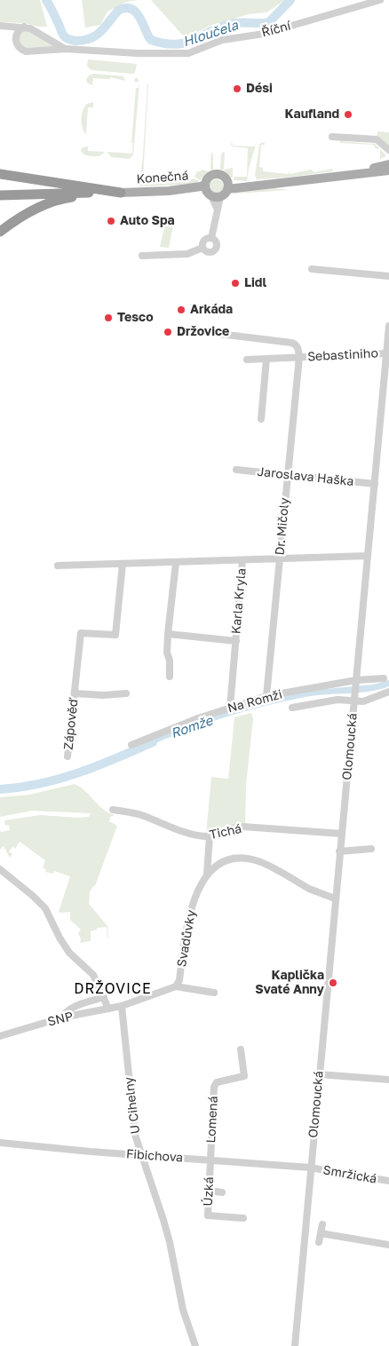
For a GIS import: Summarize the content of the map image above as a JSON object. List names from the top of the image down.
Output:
{
  "streets": {
    "main road": ["Konečná"],
    "street": [
      "Říční",
      "Sebastiniho",
      "Jaroslava Haška",
      "Dr. Mičoly",
      "Karla Kryla",
      "Na Romži",
      "Zápověď",
      "Olomoucká",
      "Tichá",
      "Svadůvky",
      "SNP",
      "U Cihelny",
      "Lomená",
      "Fibichova",
      "Smržická",
      "Úzká"
    ]
  },
  "crossings": [
    ["Sebastiniho", "Dr. Mičoly"],
    ["Sebastiniho", "Olomoucká"],
    ["Jaroslava Haška", "Dr. Mičoly"],
    ["Jaroslava Haška", "Olomoucká"],
    ["Dr. Mičoly", "Na Romži"],
    ["Karla Kryla", "Na Romži"],
    ["Na Romži", "Olomoucká"],
    ["Olomoucká", "Tichá"],
    ["Olomoucká", "Fibichova"],
    ["Olomoucká", "Smržická"],
    ["SNP", "U Cihelny"],
    ["U Cihelny", "Fibichova"],
    ["Lomená", "Fibichova"],
    ["Lomená", "Úzká"],
    ["Fibichova", "Smržická"],
    ["Fibichova", "Úzká"]
  ],
  "districts": ["DRŽOVICE"],
  "water": ["Hloučela", "Romže"],
  "places": [
    "Dési",
    "Kaufland",
    "Auto Spa",
    "Lidl",
    "Arkáda",
    "Tesco",
    "Držovice",
    "Kaplička Svaté Anny"
  ]
}
